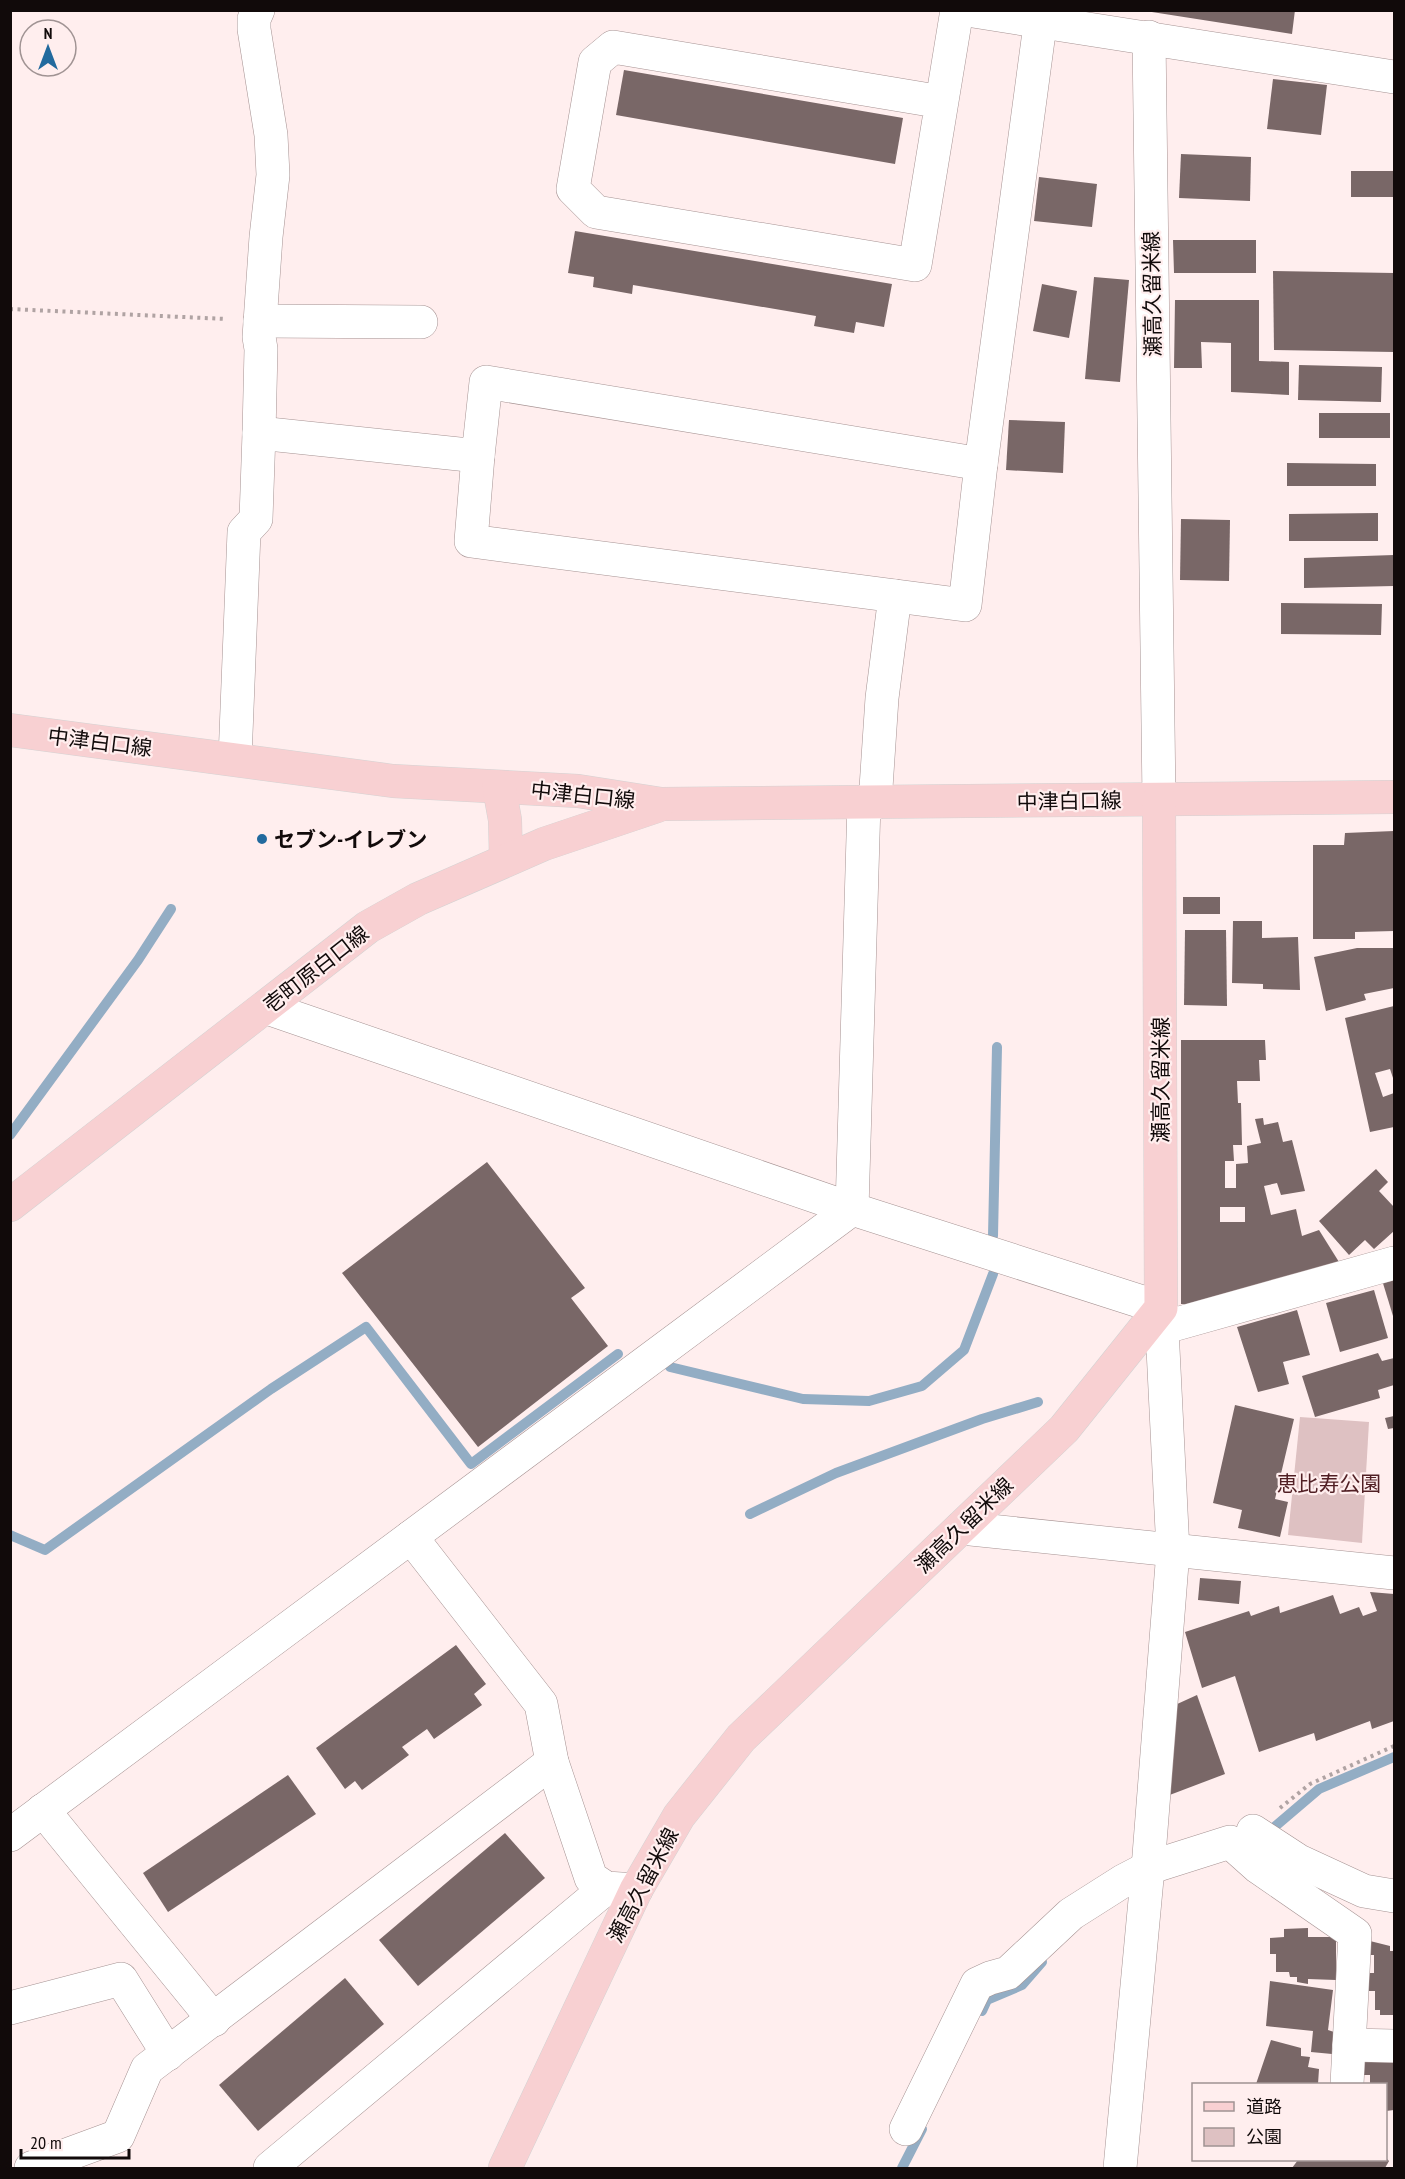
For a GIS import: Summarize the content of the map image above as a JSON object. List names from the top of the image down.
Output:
{
  "streets": {
    "main road": ["瀬高久留米線", "中津白口線", "壱町原白口線"]
  },
  "crossings": [
    ["瀬高久留米線", "中津白口線"],
    ["中津白口線", "壱町原白口線"]
  ],
  "parks": ["恵比寿公園"],
  "places": ["セブン-イレブン"],
  "legend": ["道路", "公園"],
  "scale_bar": "20 m",
  "north": "top"
}
